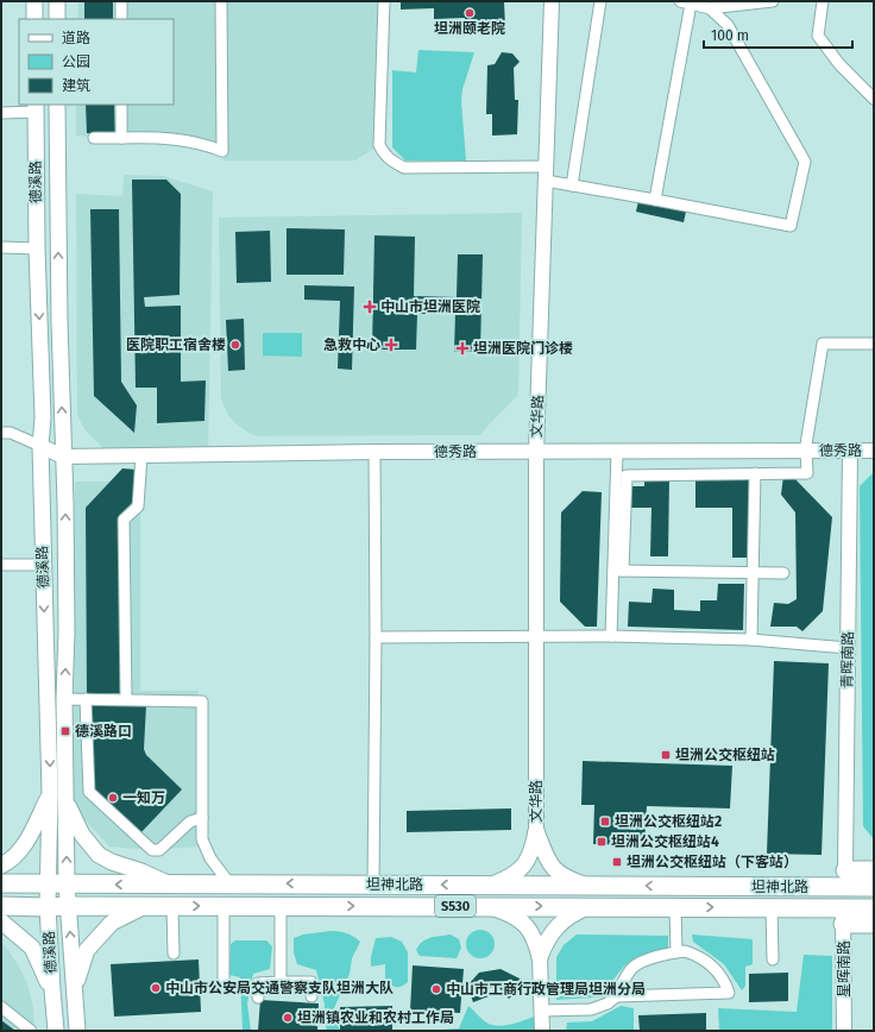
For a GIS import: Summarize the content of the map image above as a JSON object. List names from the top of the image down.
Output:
{
  "streets": {
    "main road": ["德溪路", "坦神北路", "S530"],
    "street": [
      "文华路",
      "德秀路",
      "青晖南路",
      "星晖南路"
    ]
  },
  "crossings": [
    ["德溪路", "德秀路"],
    ["德溪路", "坦神北路"],
    ["文华路", "德秀路"],
    ["德秀路", "青晖南路"],
    ["坦神北路", "星晖南路"]
  ],
  "places": {
    "other": [
      "坦洲颐老院",
      "医院职工宿舍楼",
      "一知万",
      "中山市公安局交通警察支队坦洲大队",
      "中山市工商行政管理局坦洲分局",
      "坦洲镇农业和农村工作局"
    ],
    "health": ["中山市坦洲医院", "急救中心", "坦洲医院门诊楼"],
    "transit": [
      "德溪路口",
      "坦洲公交枢纽站",
      "坦洲公交枢纽站2",
      "坦洲公交枢纽站4",
      "坦洲公交枢纽站（下客站）"
    ]
  },
  "legend": ["道路", "公园", "建筑"],
  "scale_bar": "100 m"
}
